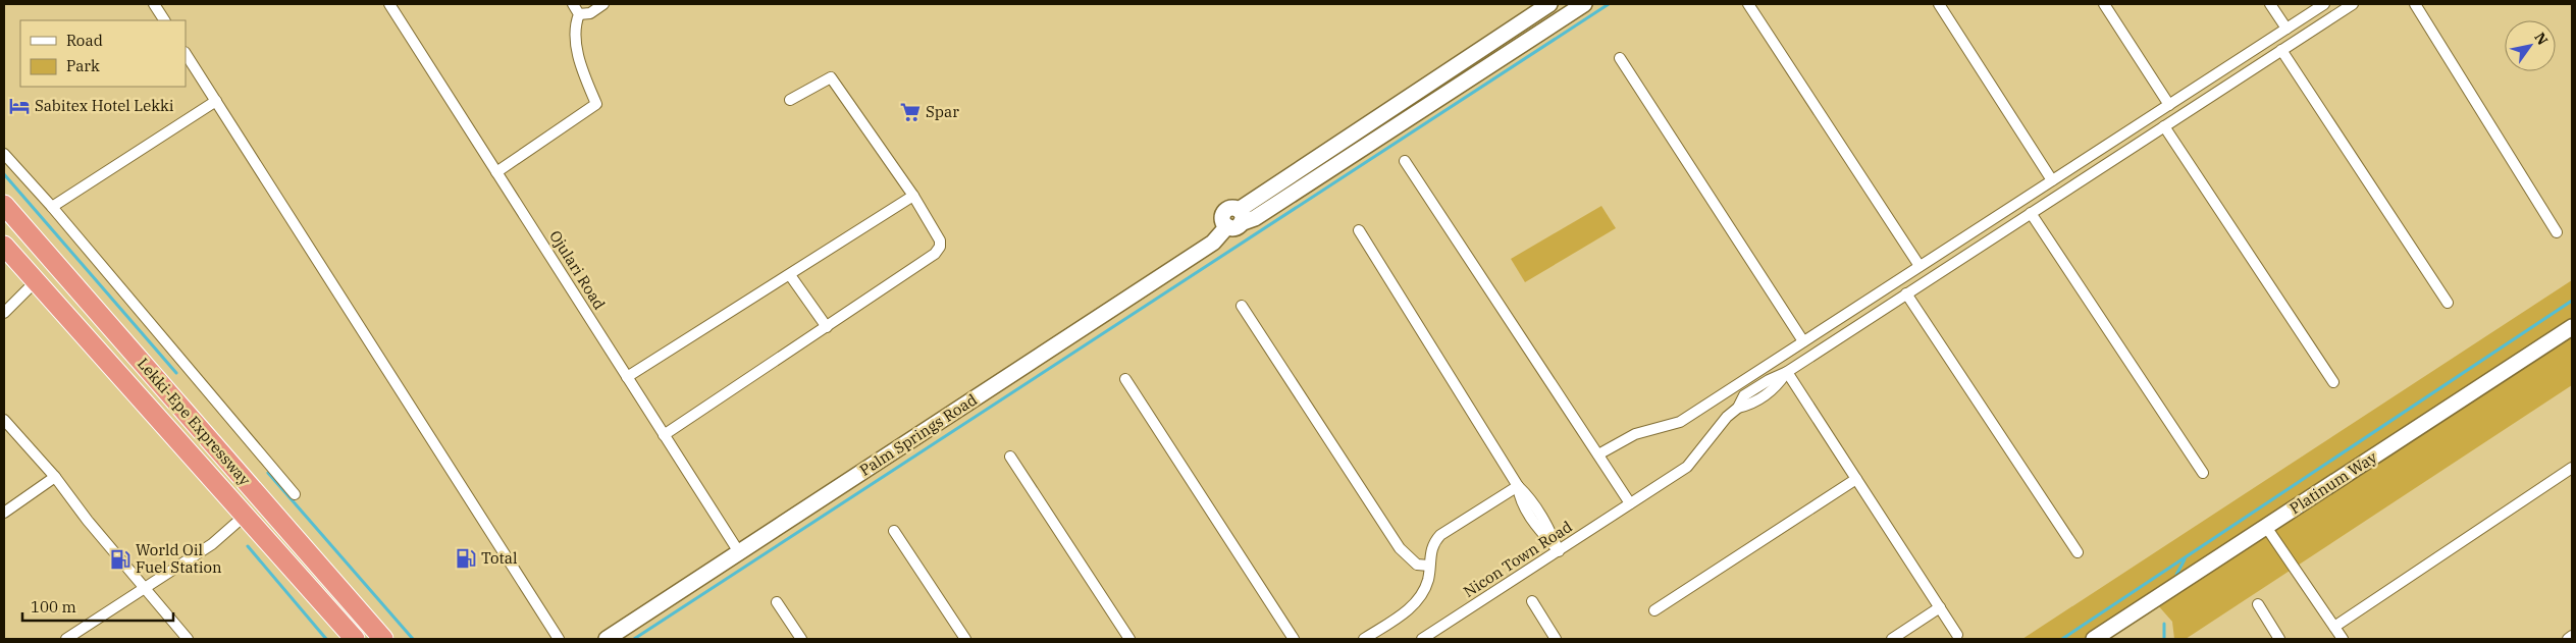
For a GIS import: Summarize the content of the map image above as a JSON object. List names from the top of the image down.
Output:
{
  "streets": {
    "highway": ["Lekki-Epe Expressway"],
    "street": [
      "Ojulari Road",
      "Palm Springs Road",
      "Platinum Way",
      "Nicon Town Road"
    ]
  },
  "crossings": [
    ["Ojulari Road", "Palm Springs Road"]
  ],
  "places": {
    "hotel": ["Sabitex Hotel Lekki"],
    "supermarket": ["Spar"],
    "fuel station": ["Total", "World Oil Fuel Station"]
  },
  "legend": ["Road", "Park"],
  "scale_bar": "100 m",
  "north": "top right"
}
